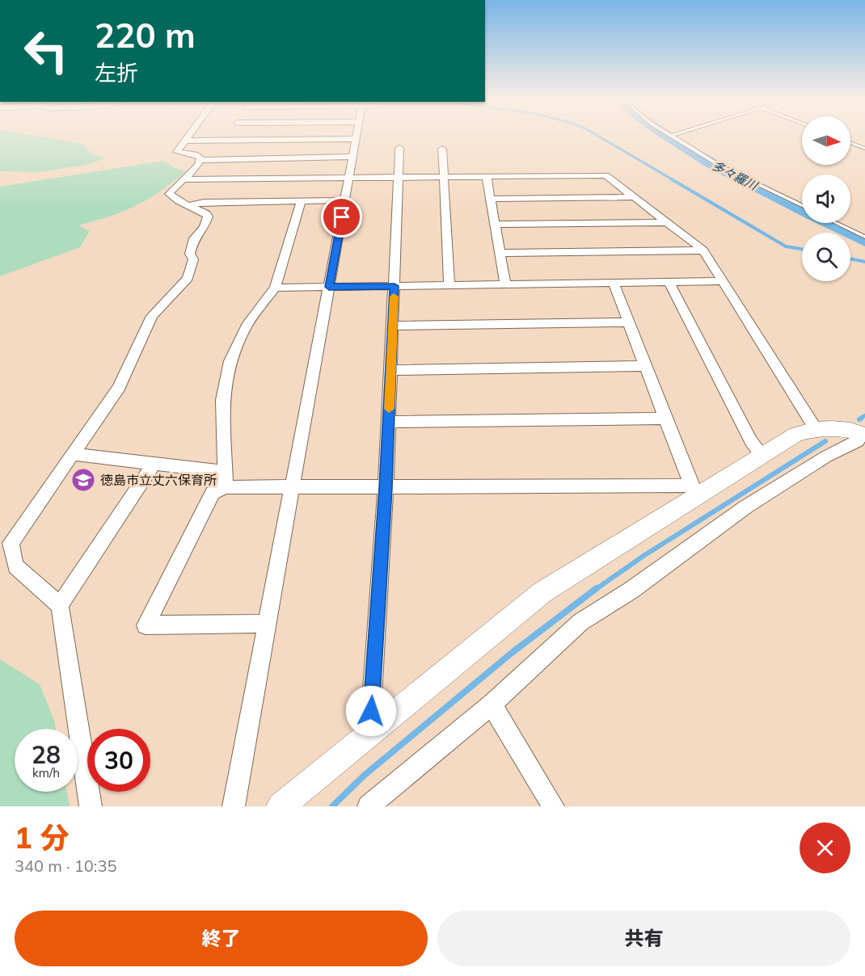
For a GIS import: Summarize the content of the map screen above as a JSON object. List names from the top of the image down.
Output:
{
  "water": ["多々羅川"],
  "places": {
    "school or university": ["徳島市立丈六保育所"]
  },
  "north": "right",
  "page": {
    "turn": ["220 m", "左折"],
    "speed": "28 km/h",
    "limit": "30",
    "heading": ["1 分", "340 m · 10:35"],
    "buttons": ["終了", "共有"]
  }
}
